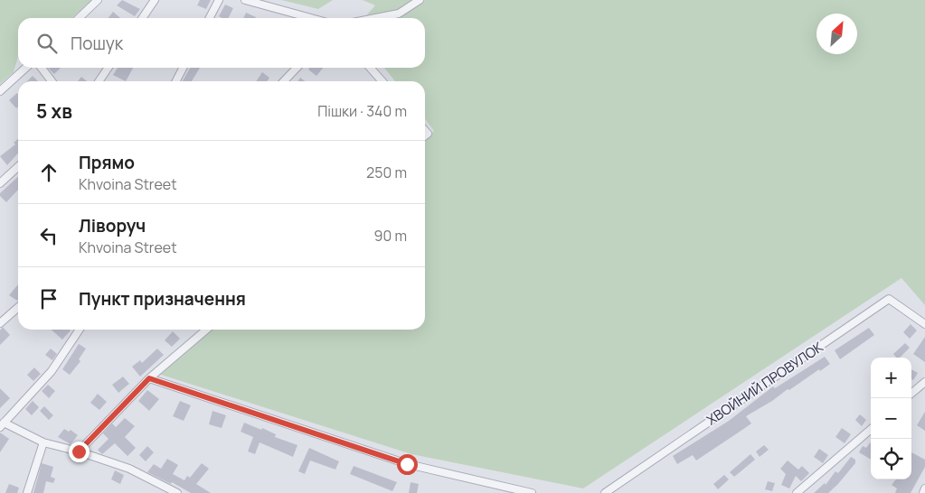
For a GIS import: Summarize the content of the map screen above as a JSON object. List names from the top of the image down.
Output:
{
  "streets": {
    "street": ["ХВОЙНИЙ ПРОВУЛОК"]
  },
  "north": "top right",
  "page": {
    "search": "Пошук",
    "heading": ["5 хв", "Пішки · 340 m"],
    "list": [
      ["Прямо", "Khvoina Street", "250 m"],
      ["Ліворуч", "Khvoina Street", "90 m"],
      "Пункт призначення"
    ],
    "map_buttons": ["+", "−"]
  }
}
